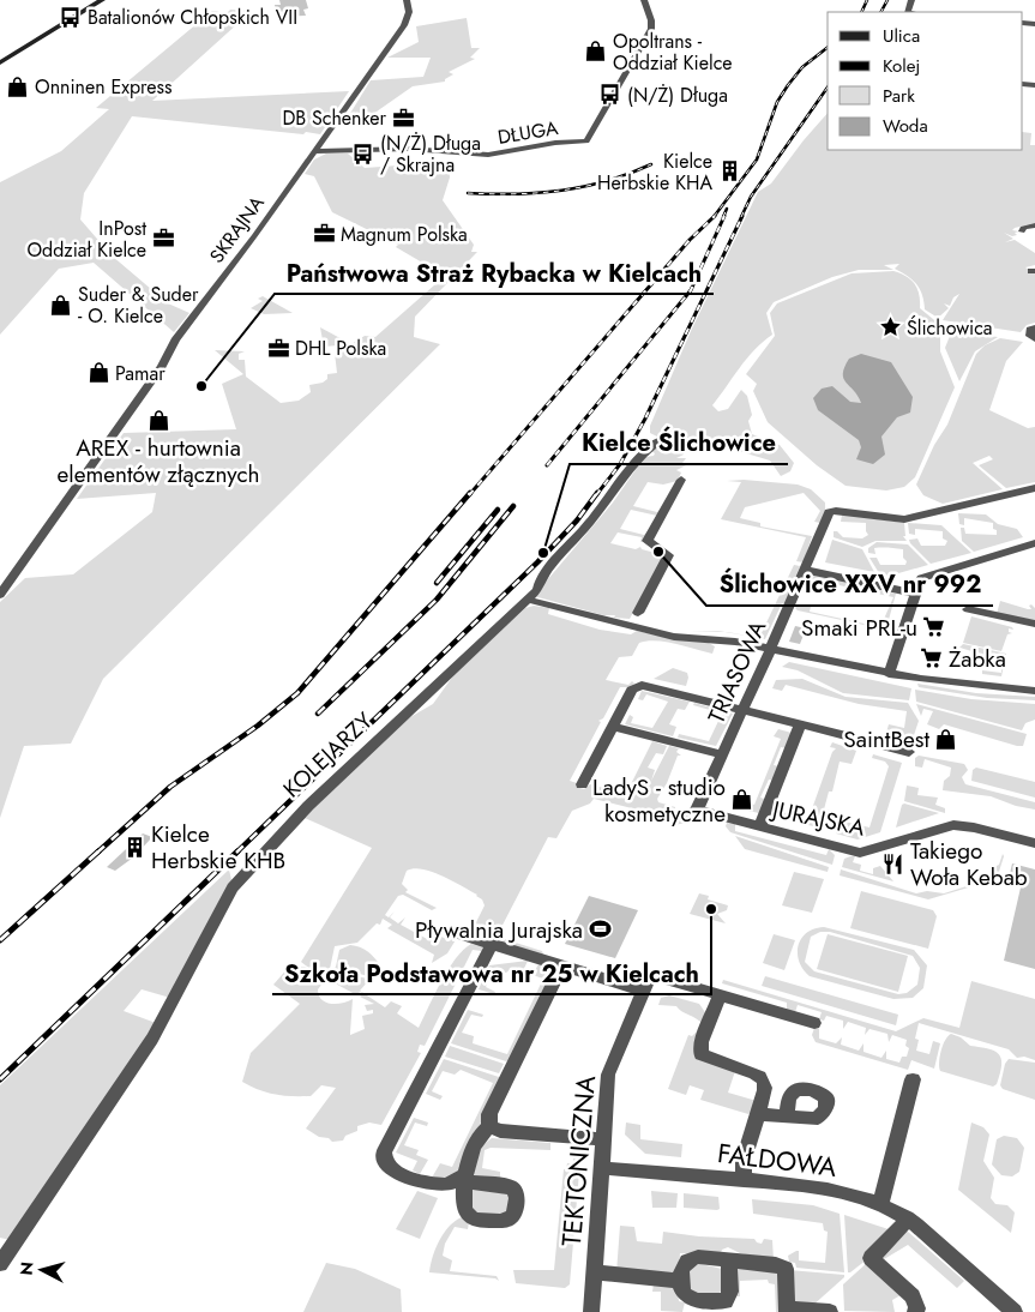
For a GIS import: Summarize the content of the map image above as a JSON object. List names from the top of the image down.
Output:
{
  "streets": {
    "street": [
      "DŁUGA",
      "SKRAJNA",
      "TRIASOWA",
      "KOLEJARZY",
      "JURAJSKA",
      "FAŁDOWA",
      "TEKTONICZNA"
    ]
  },
  "crossings": [
    ["DŁUGA", "SKRAJNA"],
    ["TRIASOWA", "JURAJSKA"],
    ["FAŁDOWA", "TEKTONICZNA"]
  ],
  "places": {
    "bus stop": ["Batalionów Chłopskich VII", "(N/Ż) Długa", "(N/Ż) Długa / Skrajna"],
    "shop": [
      "Opoltrans - Oddział Kielce",
      "Onninen Express",
      "Suder & Suder - O. Kielce",
      "Pamar",
      "AREX - hurtownia elementów złącznych",
      "SaintBest",
      "LadyS - studio kosmetyczne"
    ],
    "office": [
      "DB Schenker",
      "Magnum Polska",
      "InPost Oddział Kielce",
      "DHL Polska"
    ],
    "building": ["Kielce Herbskie KHA", "Kielce Herbskie KHB"],
    "place": ["Ślichowica"],
    "other": [
      "Państwowa Straż Rybacka w Kielcach",
      "Ślichowice XXV nr 992",
      "Kielce Ślichowice",
      "Szkoła Podstawowa nr 25 w Kielcach"
    ],
    "supermarket": ["Smaki PRL-u", "Żabka"],
    "restaurant": ["Takiego Woła Kebab"],
    "sports": ["Pływalnia Jurajska"]
  },
  "legend": [
    "Ulica",
    "Kolej",
    "Park",
    "Woda"
  ],
  "north": "left"
}
